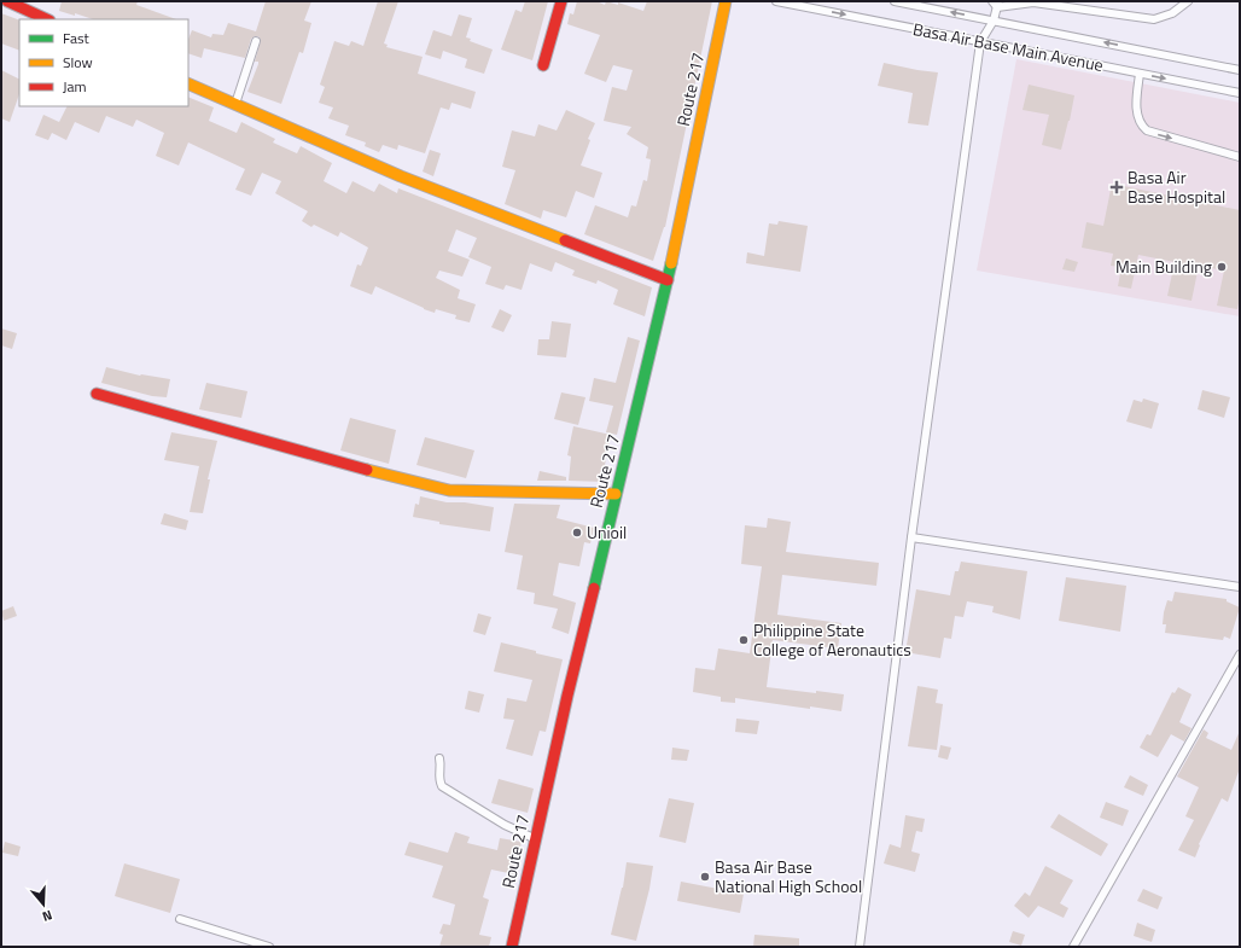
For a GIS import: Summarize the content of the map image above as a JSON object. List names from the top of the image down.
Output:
{
  "streets": {
    "street": ["Route 217"],
    "lane": ["Basa Air Base Main Avenue"]
  },
  "places": {
    "health": ["Basa Air Base Hospital"],
    "other": [
      "Main Building",
      "Unioil",
      "Philippine State College of Aeronautics",
      "Basa Air Base National High School"
    ]
  },
  "legend": ["Fast", "Slow", "Jam"],
  "north": "bottom"
}
